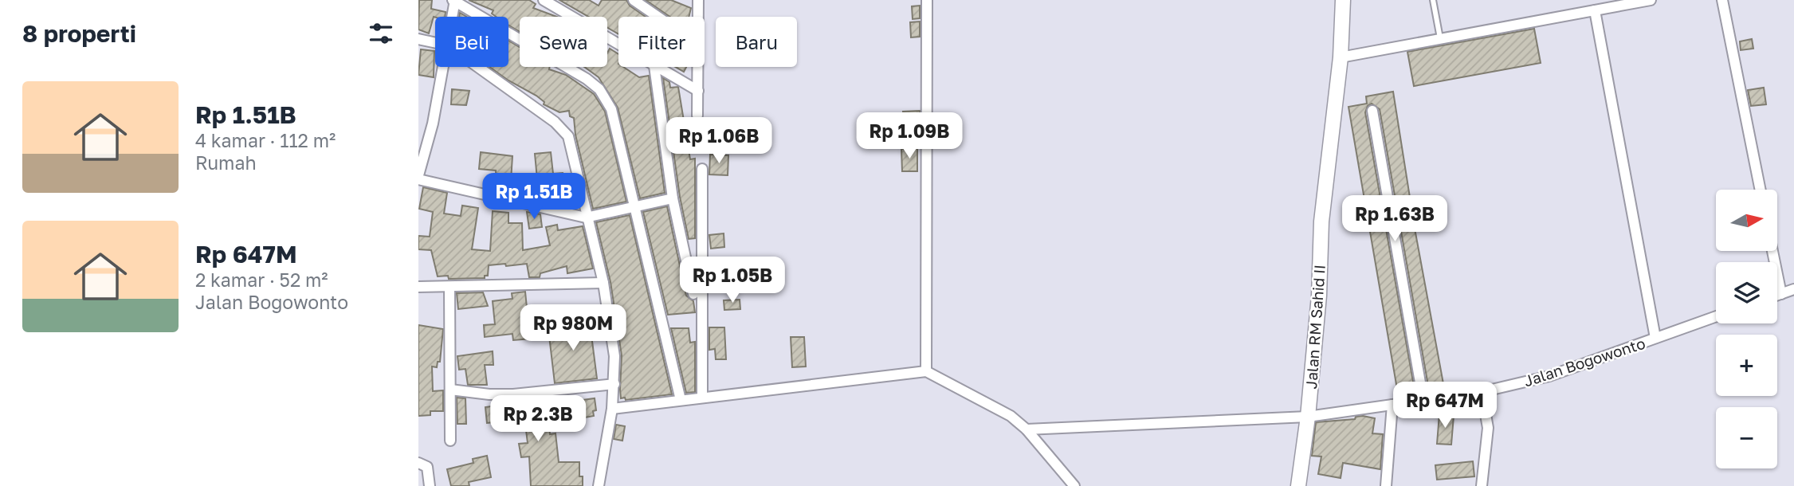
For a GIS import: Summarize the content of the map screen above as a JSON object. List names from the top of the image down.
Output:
{
  "streets": {
    "street": ["Jalan RM Sahid II", "Jalan Bogowonto"]
  },
  "crossings": [
    ["Jalan RM Sahid II", "Jalan Bogowonto"]
  ],
  "north": "right",
  "page": {
    "heading": "8 properti",
    "chip": [
      "Beli",
      "Sewa",
      "Filter",
      "Baru"
    ],
    "list": [
      {
        "name": "Rp 1.51B",
        "note": "4 kamar · 112 m² · Rumah"
      },
      {
        "name": "Rp 647M",
        "note": "2 kamar · 52 m² · Jalan Bogowonto"
      }
    ],
    "price": [
      "Rp 1.09B",
      "Rp 1.06B",
      "Rp 1.51B",
      "Rp 1.63B",
      "Rp 1.05B",
      "Rp 980M",
      "Rp 647M",
      "Rp 2.3B"
    ],
    "map_buttons": ["+", "−"]
  }
}
